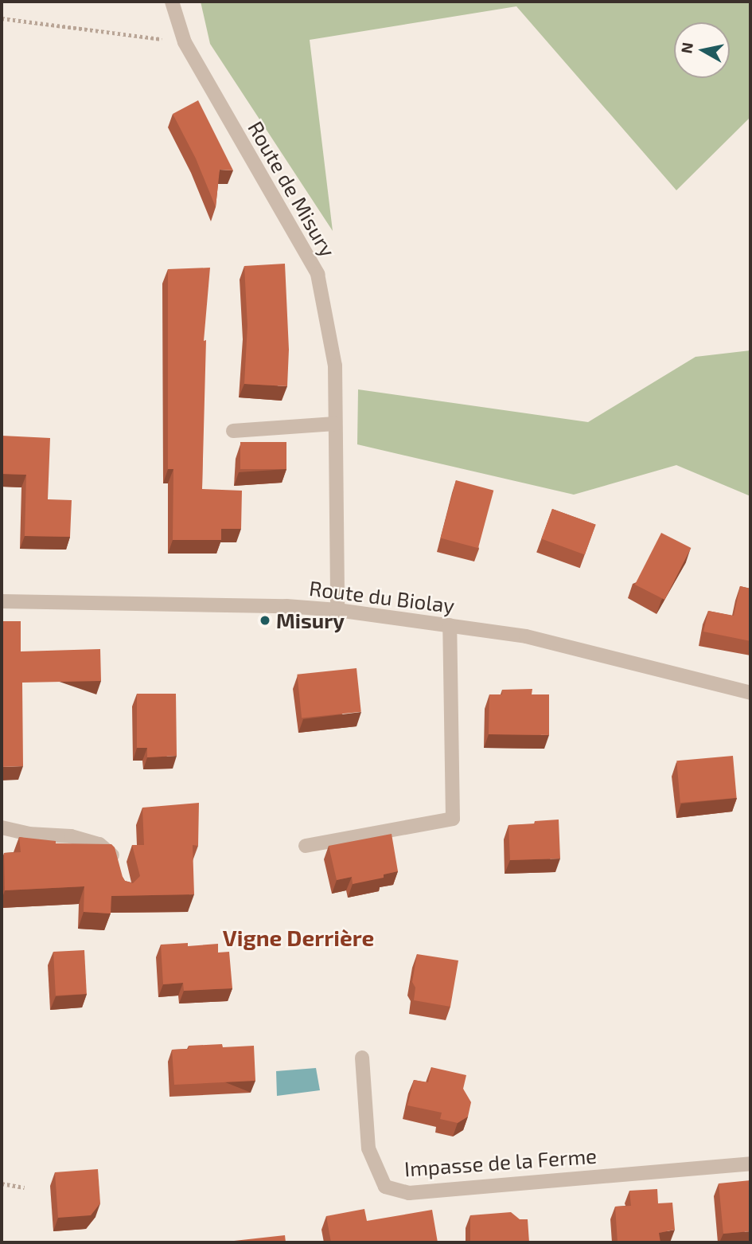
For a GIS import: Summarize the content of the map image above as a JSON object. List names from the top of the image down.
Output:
{
  "streets": {
    "street": ["Route de Misury", "Route du Biolay", "Impasse de la Ferme"]
  },
  "crossings": [
    ["Route de Misury", "Route du Biolay"]
  ],
  "districts": ["Vigne Derrière"],
  "places": ["Misury"],
  "north": "left"
}
